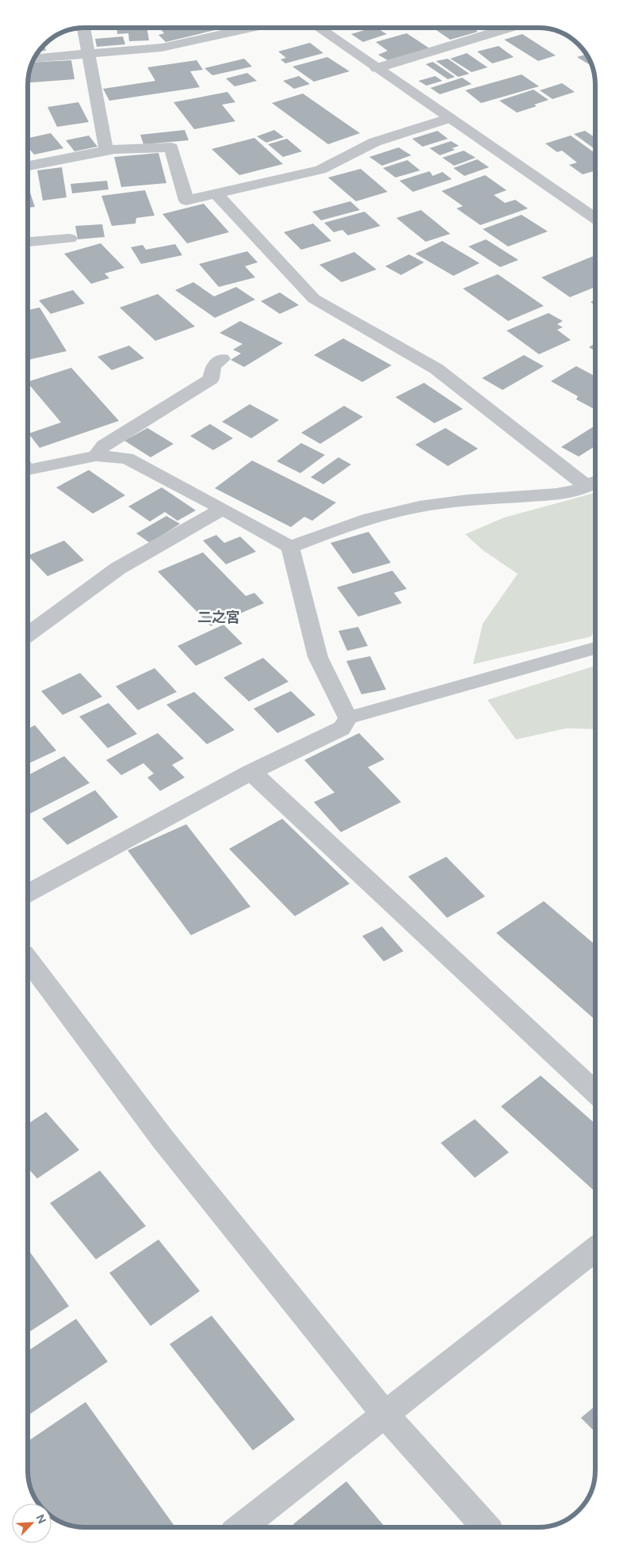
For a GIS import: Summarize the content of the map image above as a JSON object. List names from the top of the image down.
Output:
{
  "districts": ["二之宮"],
  "north": "top right"
}
